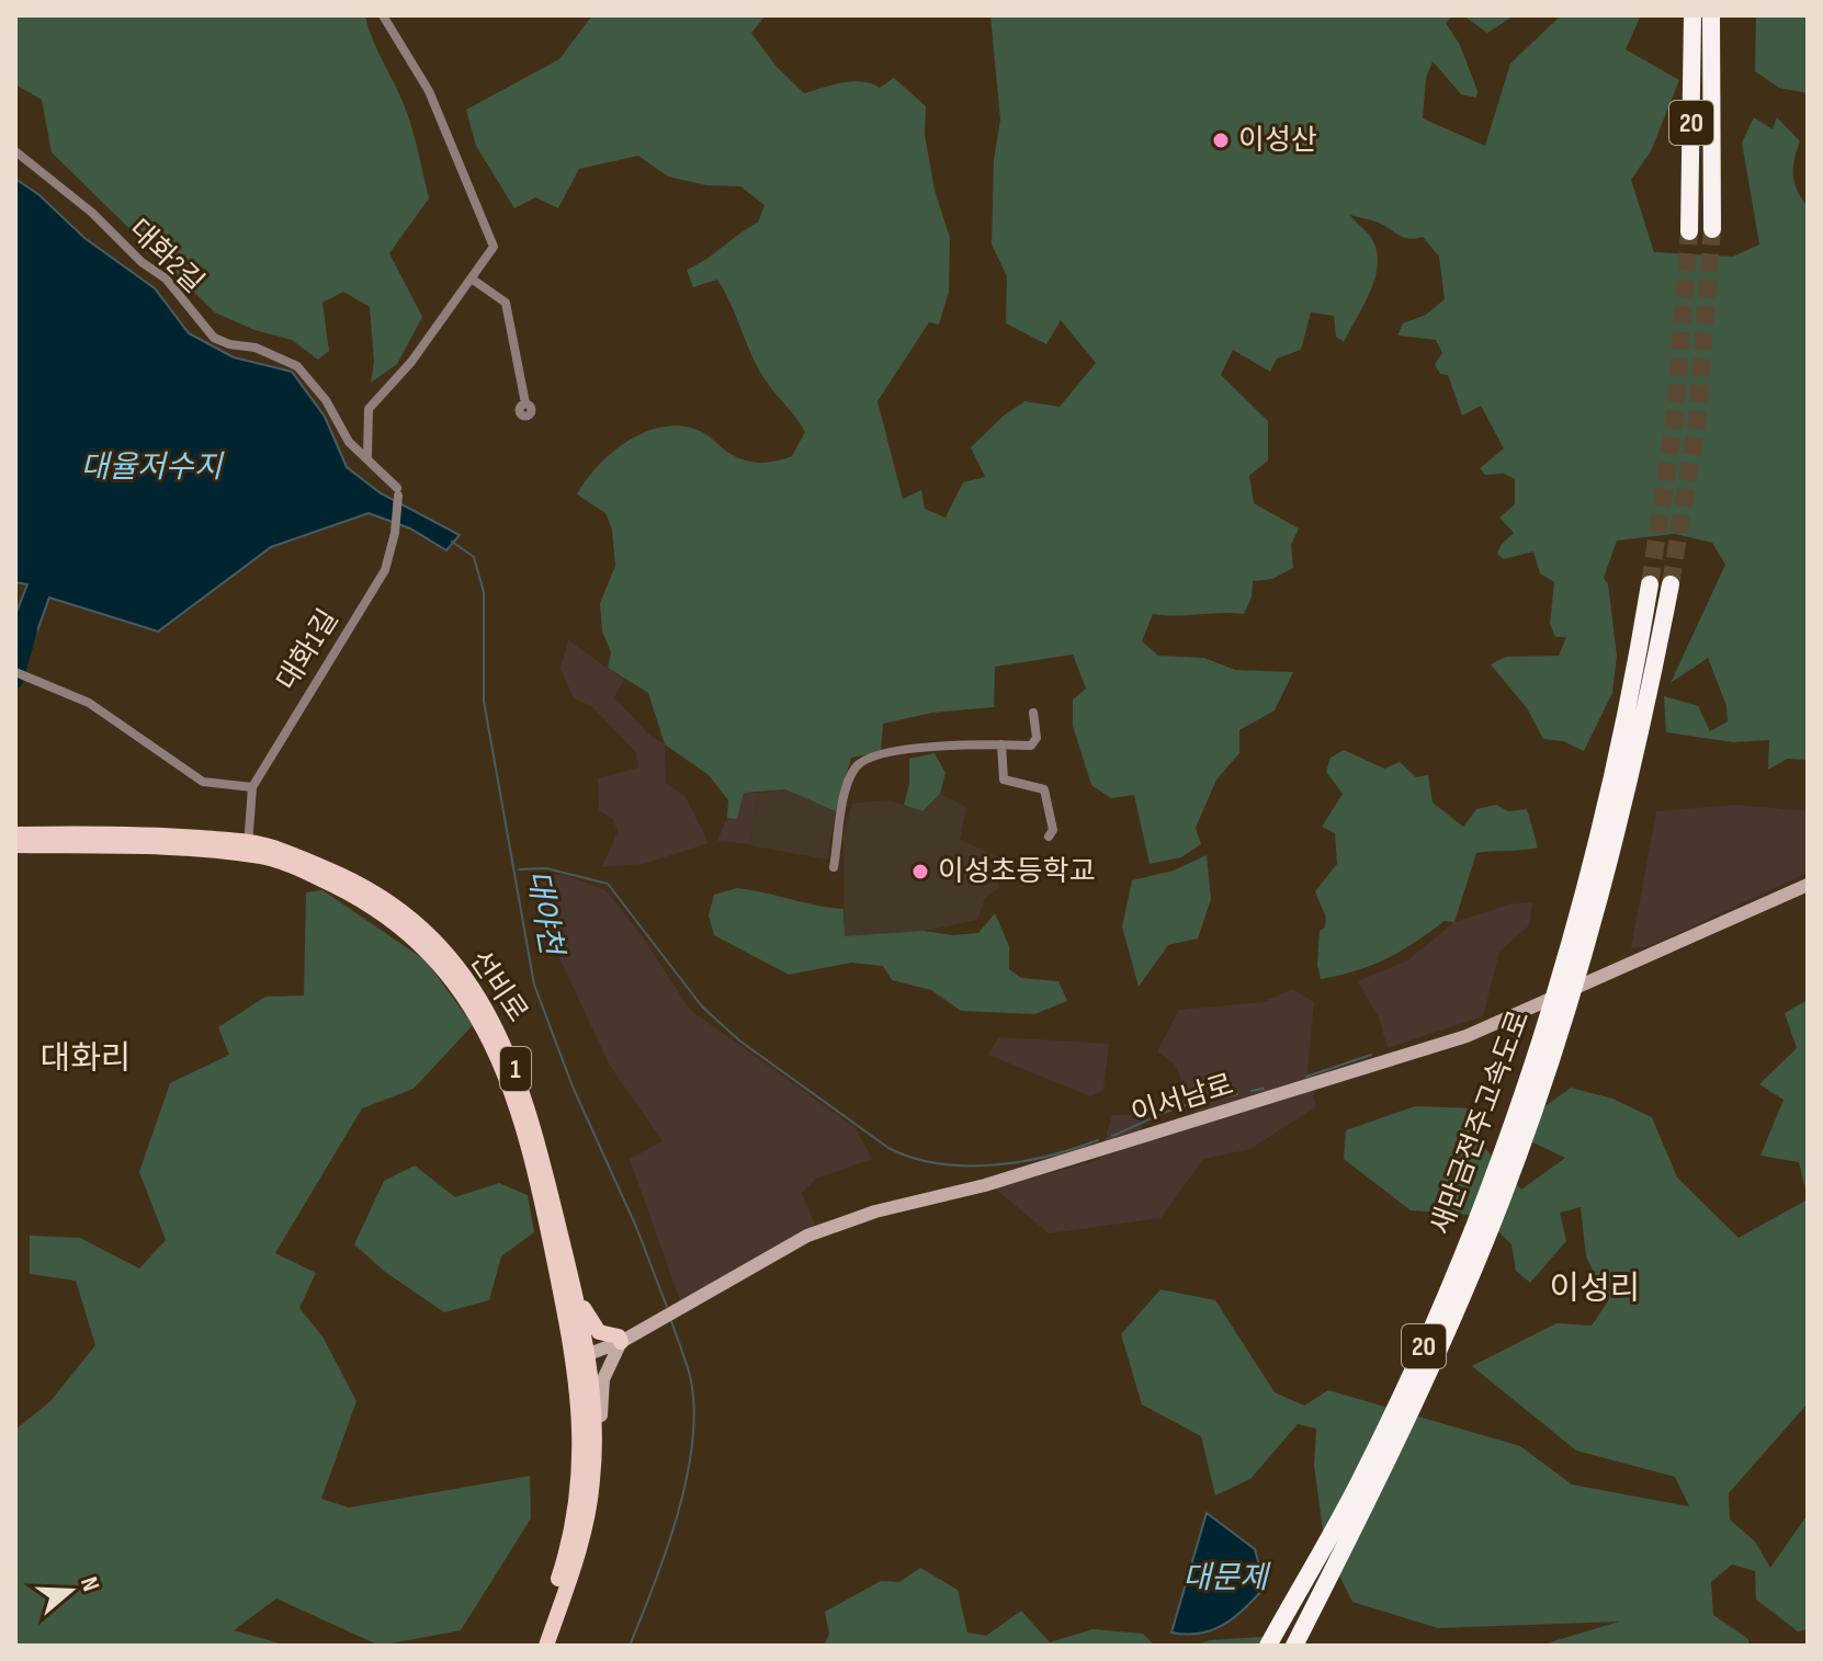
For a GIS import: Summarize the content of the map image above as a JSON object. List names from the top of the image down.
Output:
{
  "streets": {
    "highway": ["20", "새만금전주고속도로"],
    "main road": ["선비로", "1", "이서남로"],
    "street": ["대화2길", "대화1길"]
  },
  "crossings": [
    ["대화2길", "대화1길"],
    ["대화1길", "선비로"],
    ["선비로", "이서남로"]
  ],
  "districts": ["대화리", "이성리"],
  "water": ["대율저수지", "대야천", "대문제"],
  "places": ["이성산", "이성초등학교"],
  "north": "right"
}
